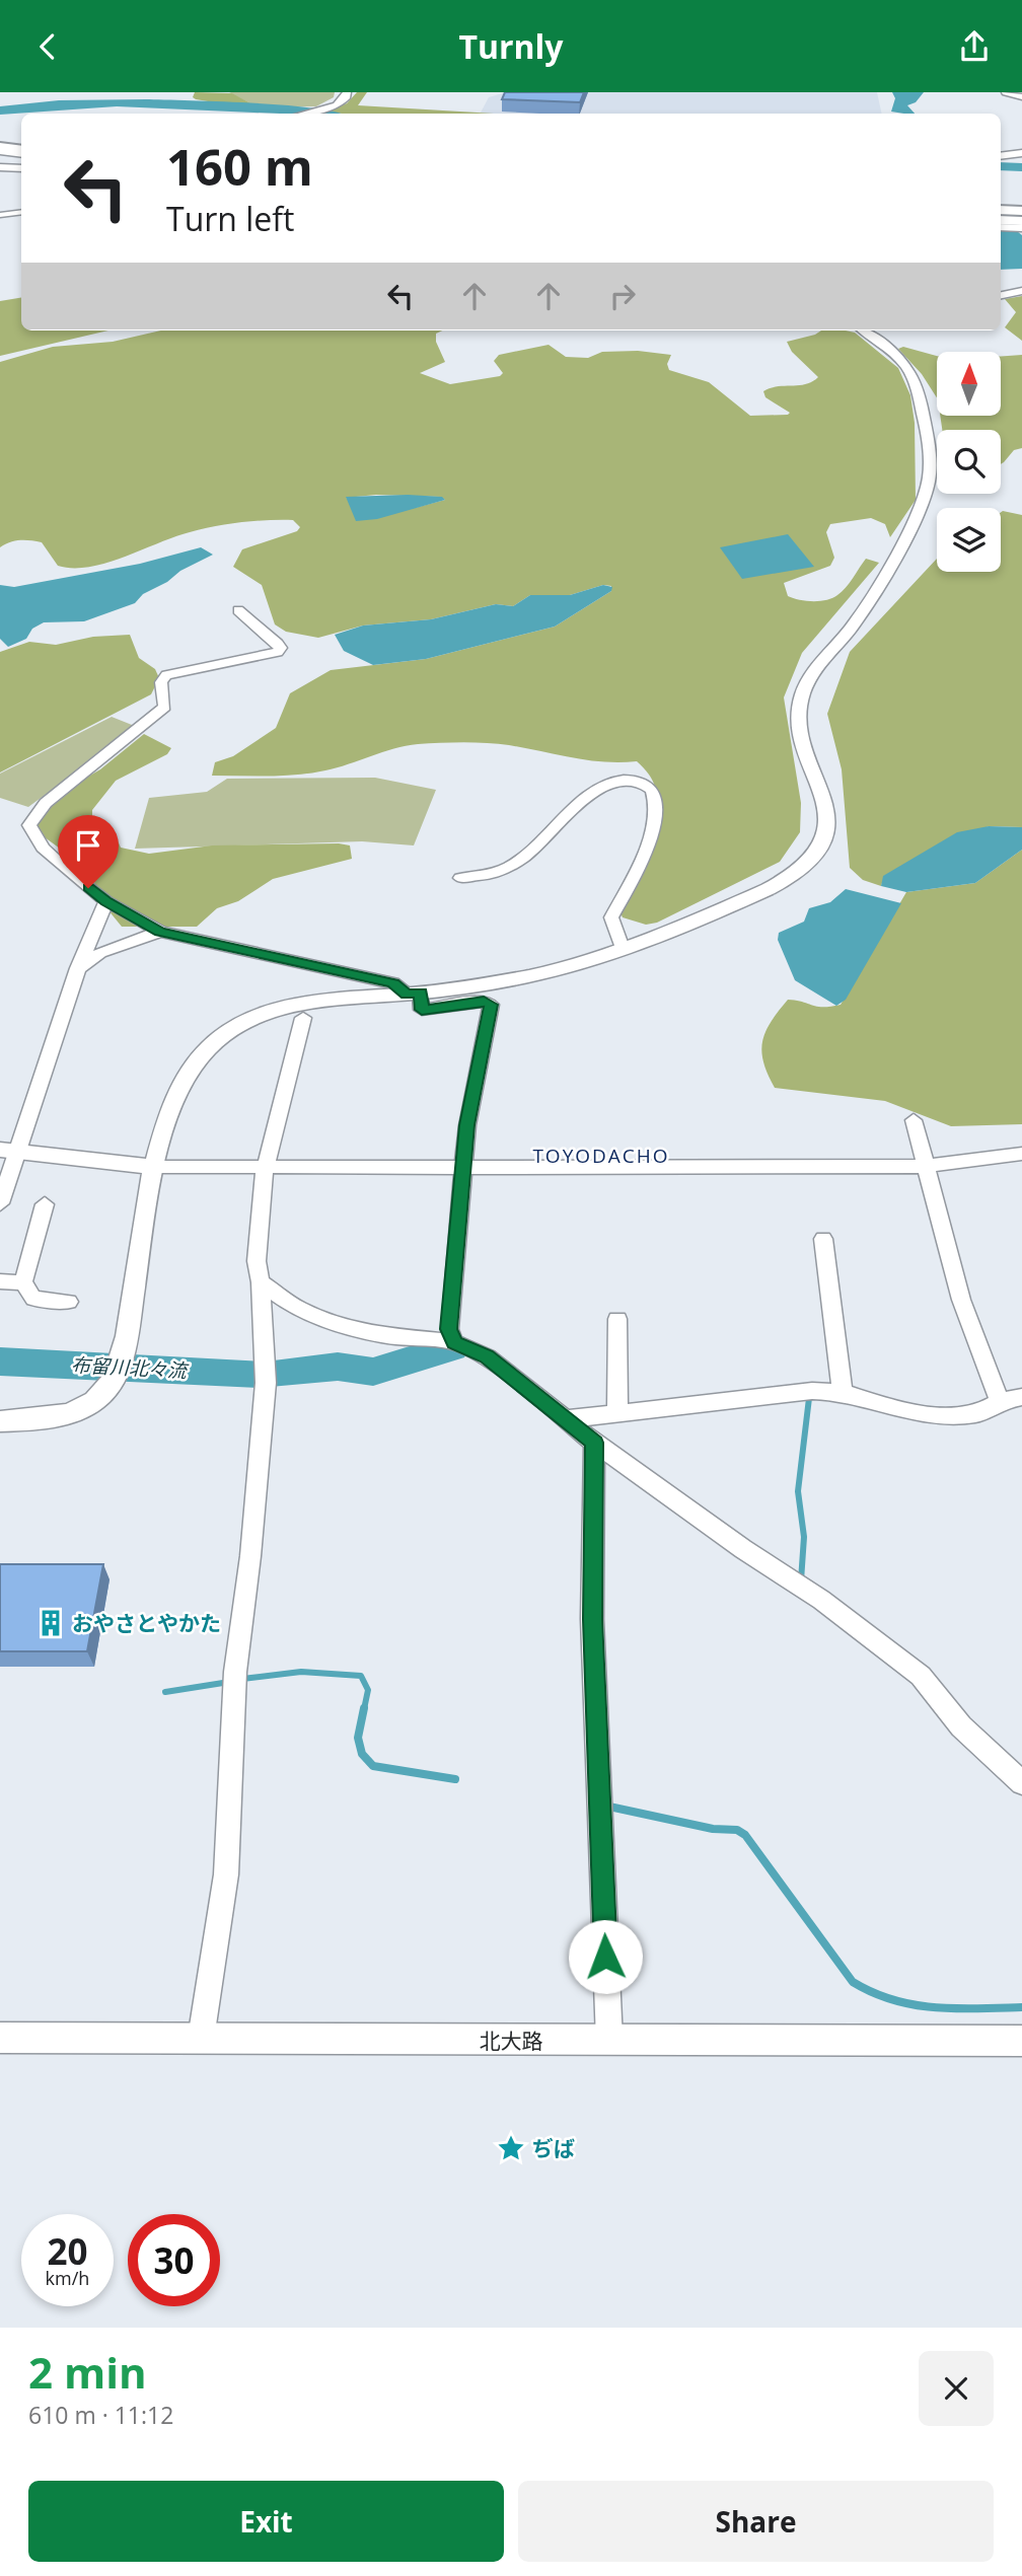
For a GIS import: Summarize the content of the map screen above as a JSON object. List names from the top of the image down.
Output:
{
  "streets": {
    "street": ["北大路"]
  },
  "districts": ["TOYODACHO"],
  "water": ["布留川北々流"],
  "places": {
    "building": ["おやさとやかた"],
    "place": ["ぢば"]
  },
  "north": "top",
  "page": {
    "header": "Turnly",
    "turn": ["160 m", "Turn left"],
    "speed": "20 km/h",
    "limit": "30",
    "heading": ["2 min", "610 m · 11:12"],
    "buttons": ["Exit", "Share"]
  }
}
